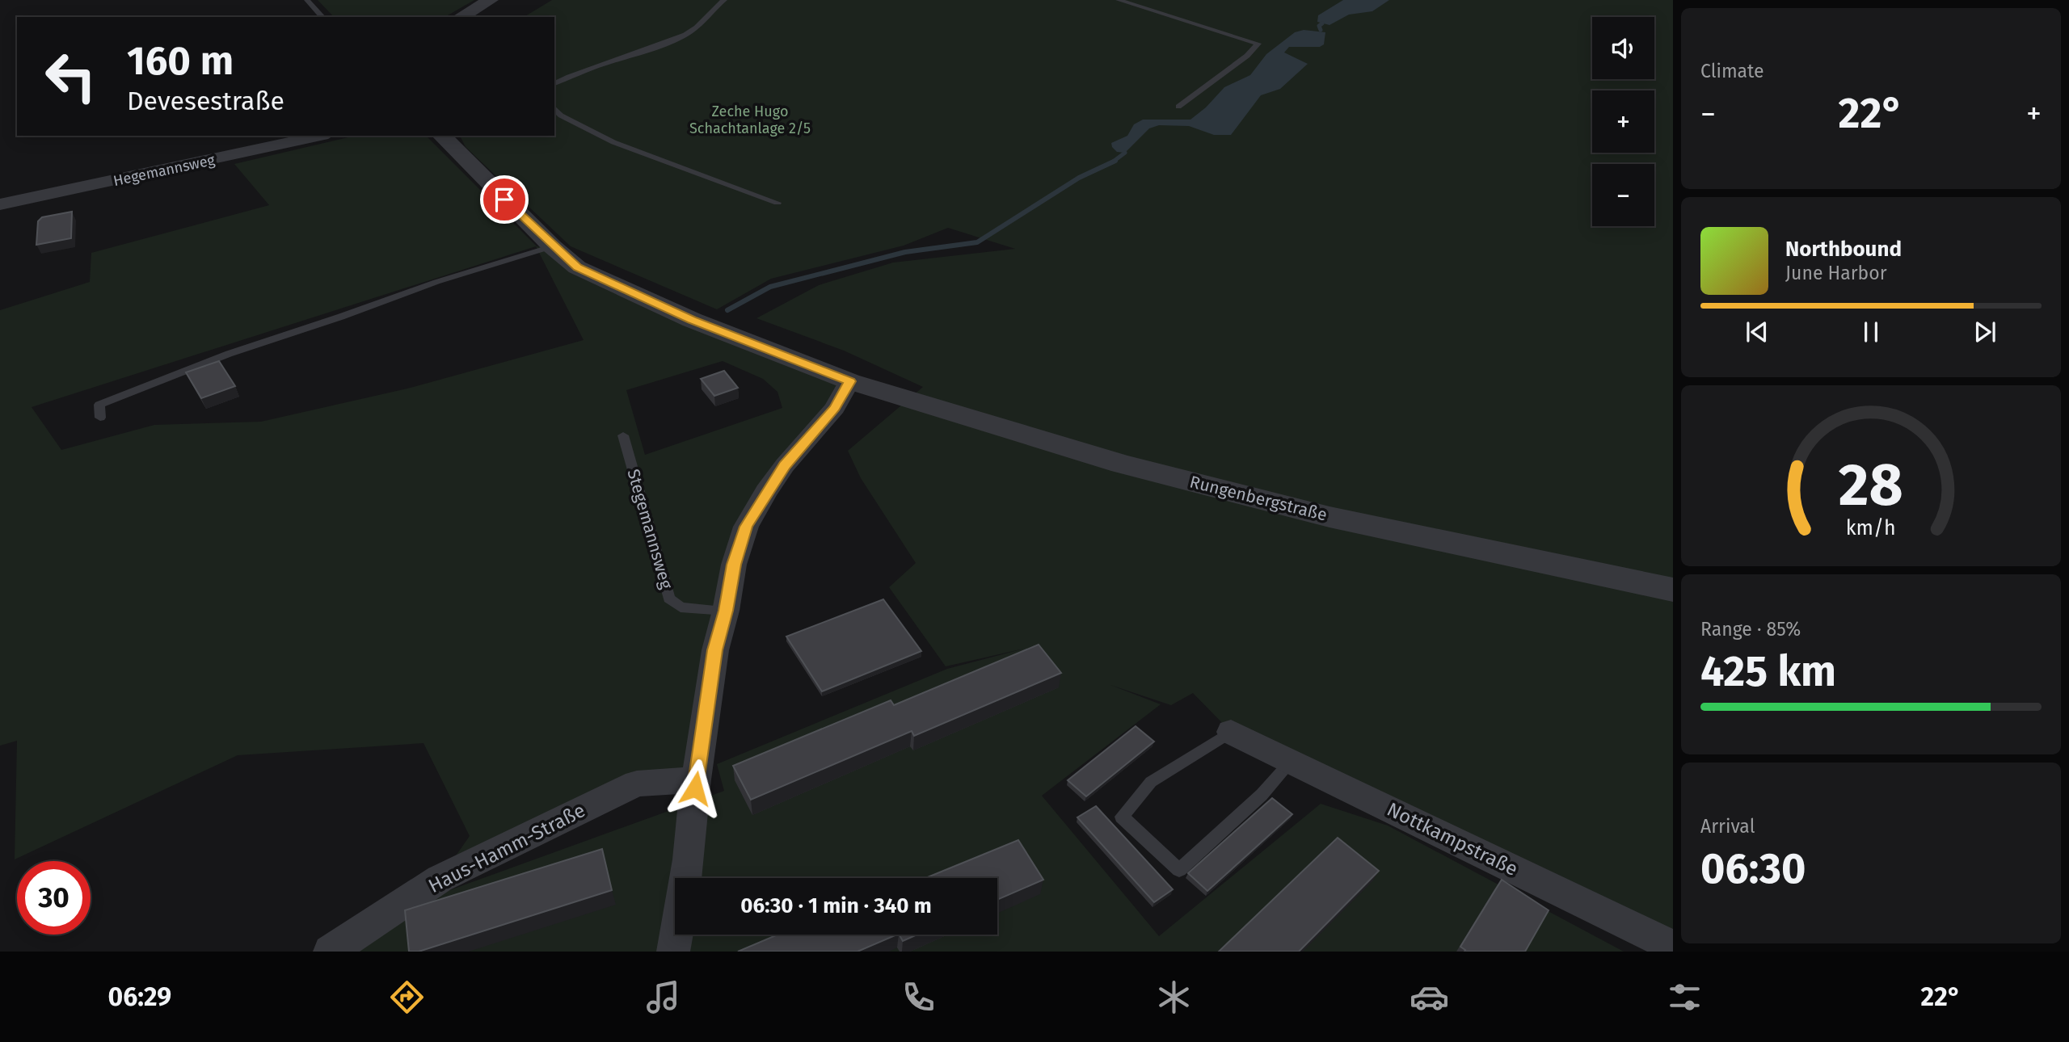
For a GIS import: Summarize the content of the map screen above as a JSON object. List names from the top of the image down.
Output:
{
  "streets": {
    "street": [
      "Hegemannsweg",
      "Rungenbergstraße",
      "Nottkampstraße",
      "Haus-Hamm-Straße"
    ],
    "lane": ["Stegemannsweg"]
  },
  "parks": ["Zeche Hugo Schachtanlage 2/5"],
  "page": {
    "tile": [
      "Climate",
      ["Range · 85%", "425 km"],
      ["Arrival", "06:30"]
    ],
    "map_buttons": ["+", "−"],
    "turn": ["160 m", "Devesestraße"],
    "heat": ["−", "22°", "+"],
    "song": ["Northbound", "June Harbor"],
    "limit": "30",
    "trip": "06:30 · 1 min · 340 m",
    "tabs": ["06:29", "22°"],
    "gauge": ["28", "km/h"]
  }
}
